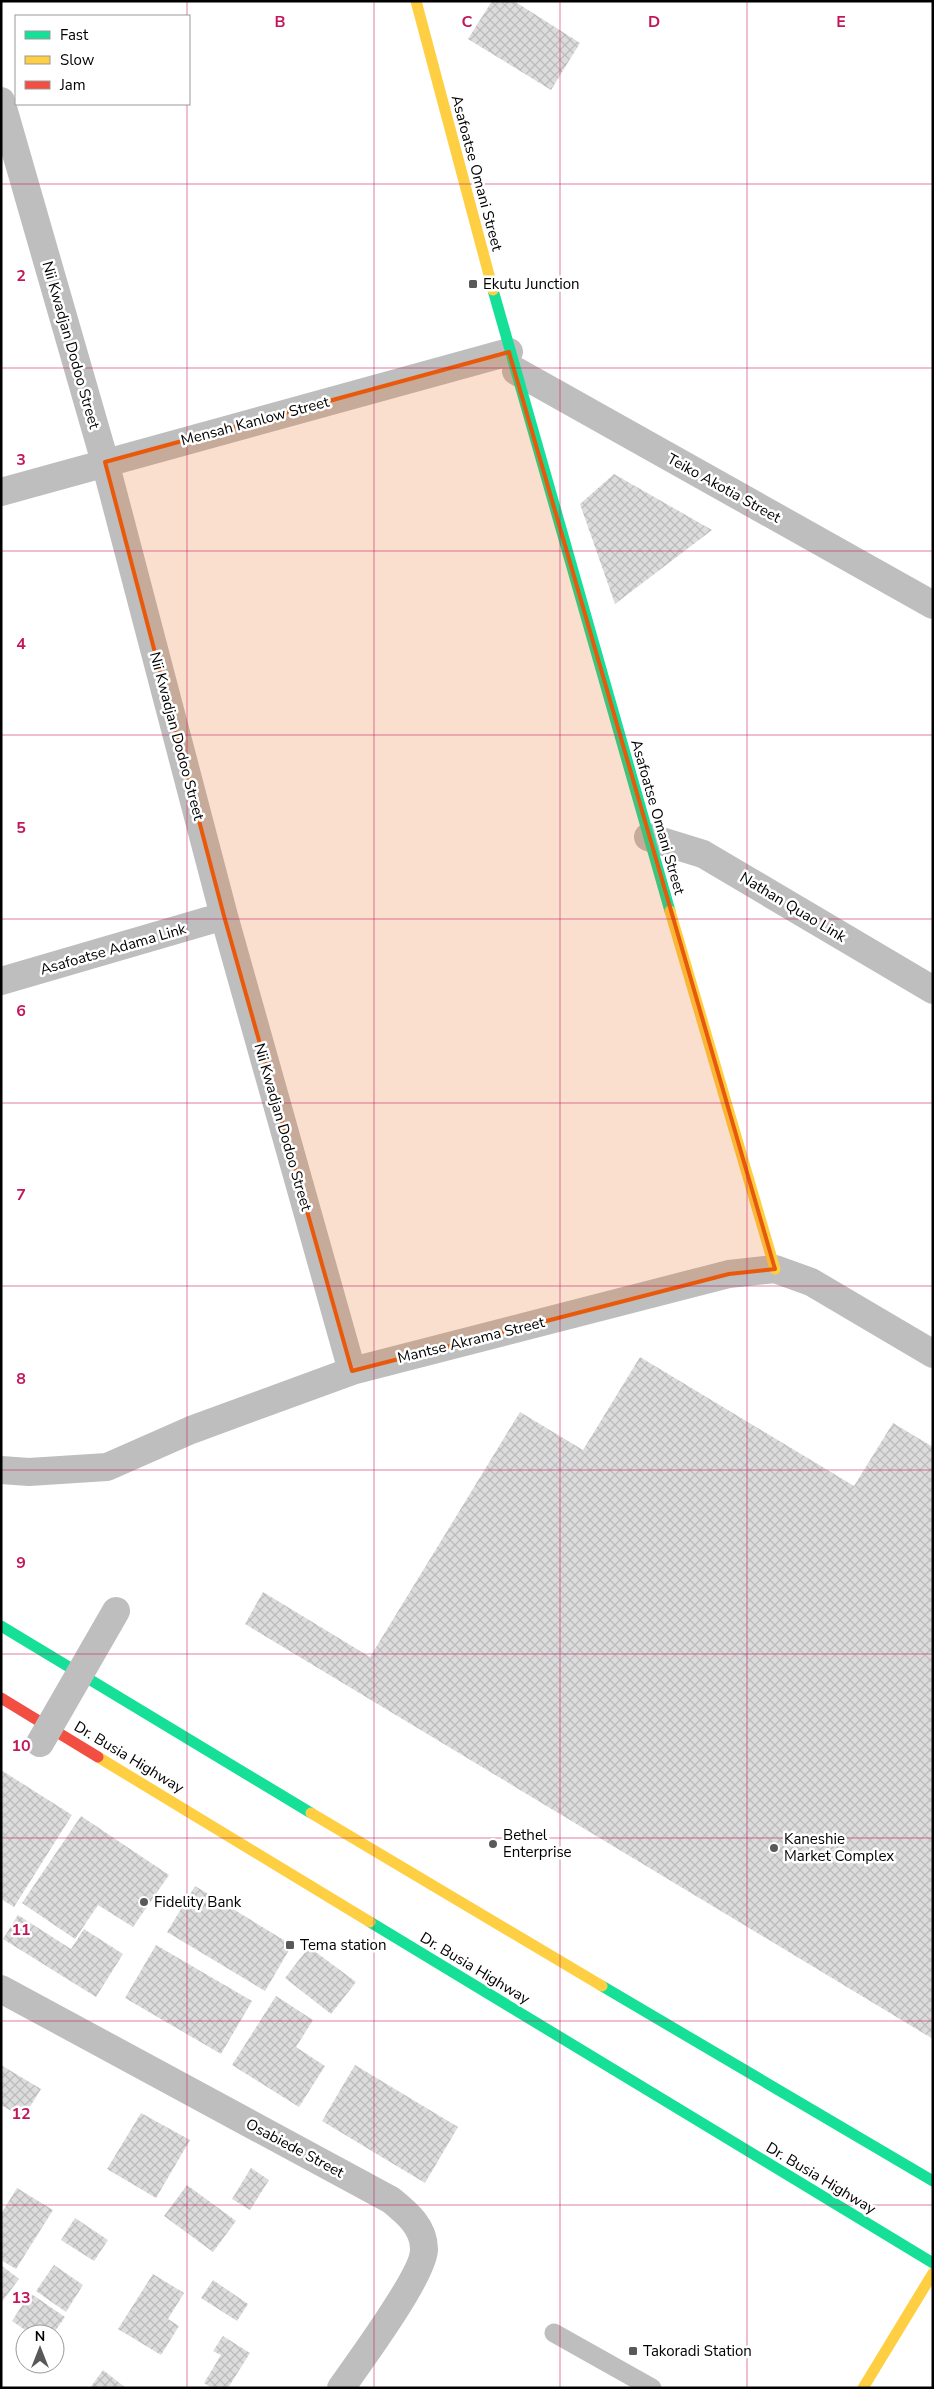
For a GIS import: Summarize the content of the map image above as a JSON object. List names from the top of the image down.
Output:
{
  "streets": {
    "main road": ["Asafoatse Omani Street", "Dr. Busia Highway"],
    "street": [
      "Nii Kwadjan Dodoo Street",
      "Mensah Kanlow Street",
      "Teiko Akotia Street",
      "Nathan Quao Link",
      "Asafoatse Adama Link",
      "Mantse Akrama Street",
      "Osabiede Street"
    ]
  },
  "crossings": [
    ["Asafoatse Omani Street", "Mensah Kanlow Street"],
    ["Asafoatse Omani Street", "Teiko Akotia Street"],
    ["Asafoatse Omani Street", "Nathan Quao Link"],
    ["Asafoatse Omani Street", "Mantse Akrama Street"],
    ["Nii Kwadjan Dodoo Street", "Mensah Kanlow Street"],
    ["Nii Kwadjan Dodoo Street", "Asafoatse Adama Link"],
    ["Nii Kwadjan Dodoo Street", "Mantse Akrama Street"],
    ["Mensah Kanlow Street", "Teiko Akotia Street"]
  ],
  "places": {
    "transit": ["Ekutu Junction", "Tema station", "Takoradi Station"],
    "other": ["Bethel Enterprise", "Kaneshie Market Complex", "Fidelity Bank"]
  },
  "legend": ["Fast", "Slow", "Jam"],
  "north": "top",
  "grid": {
    "columns": [
      "B",
      "C",
      "D",
      "E"
    ],
    "rows": [
      "2",
      "3",
      "4",
      "5",
      "6",
      "7",
      "8",
      "9",
      "10",
      "11",
      "12",
      "13"
    ]
  }
}
